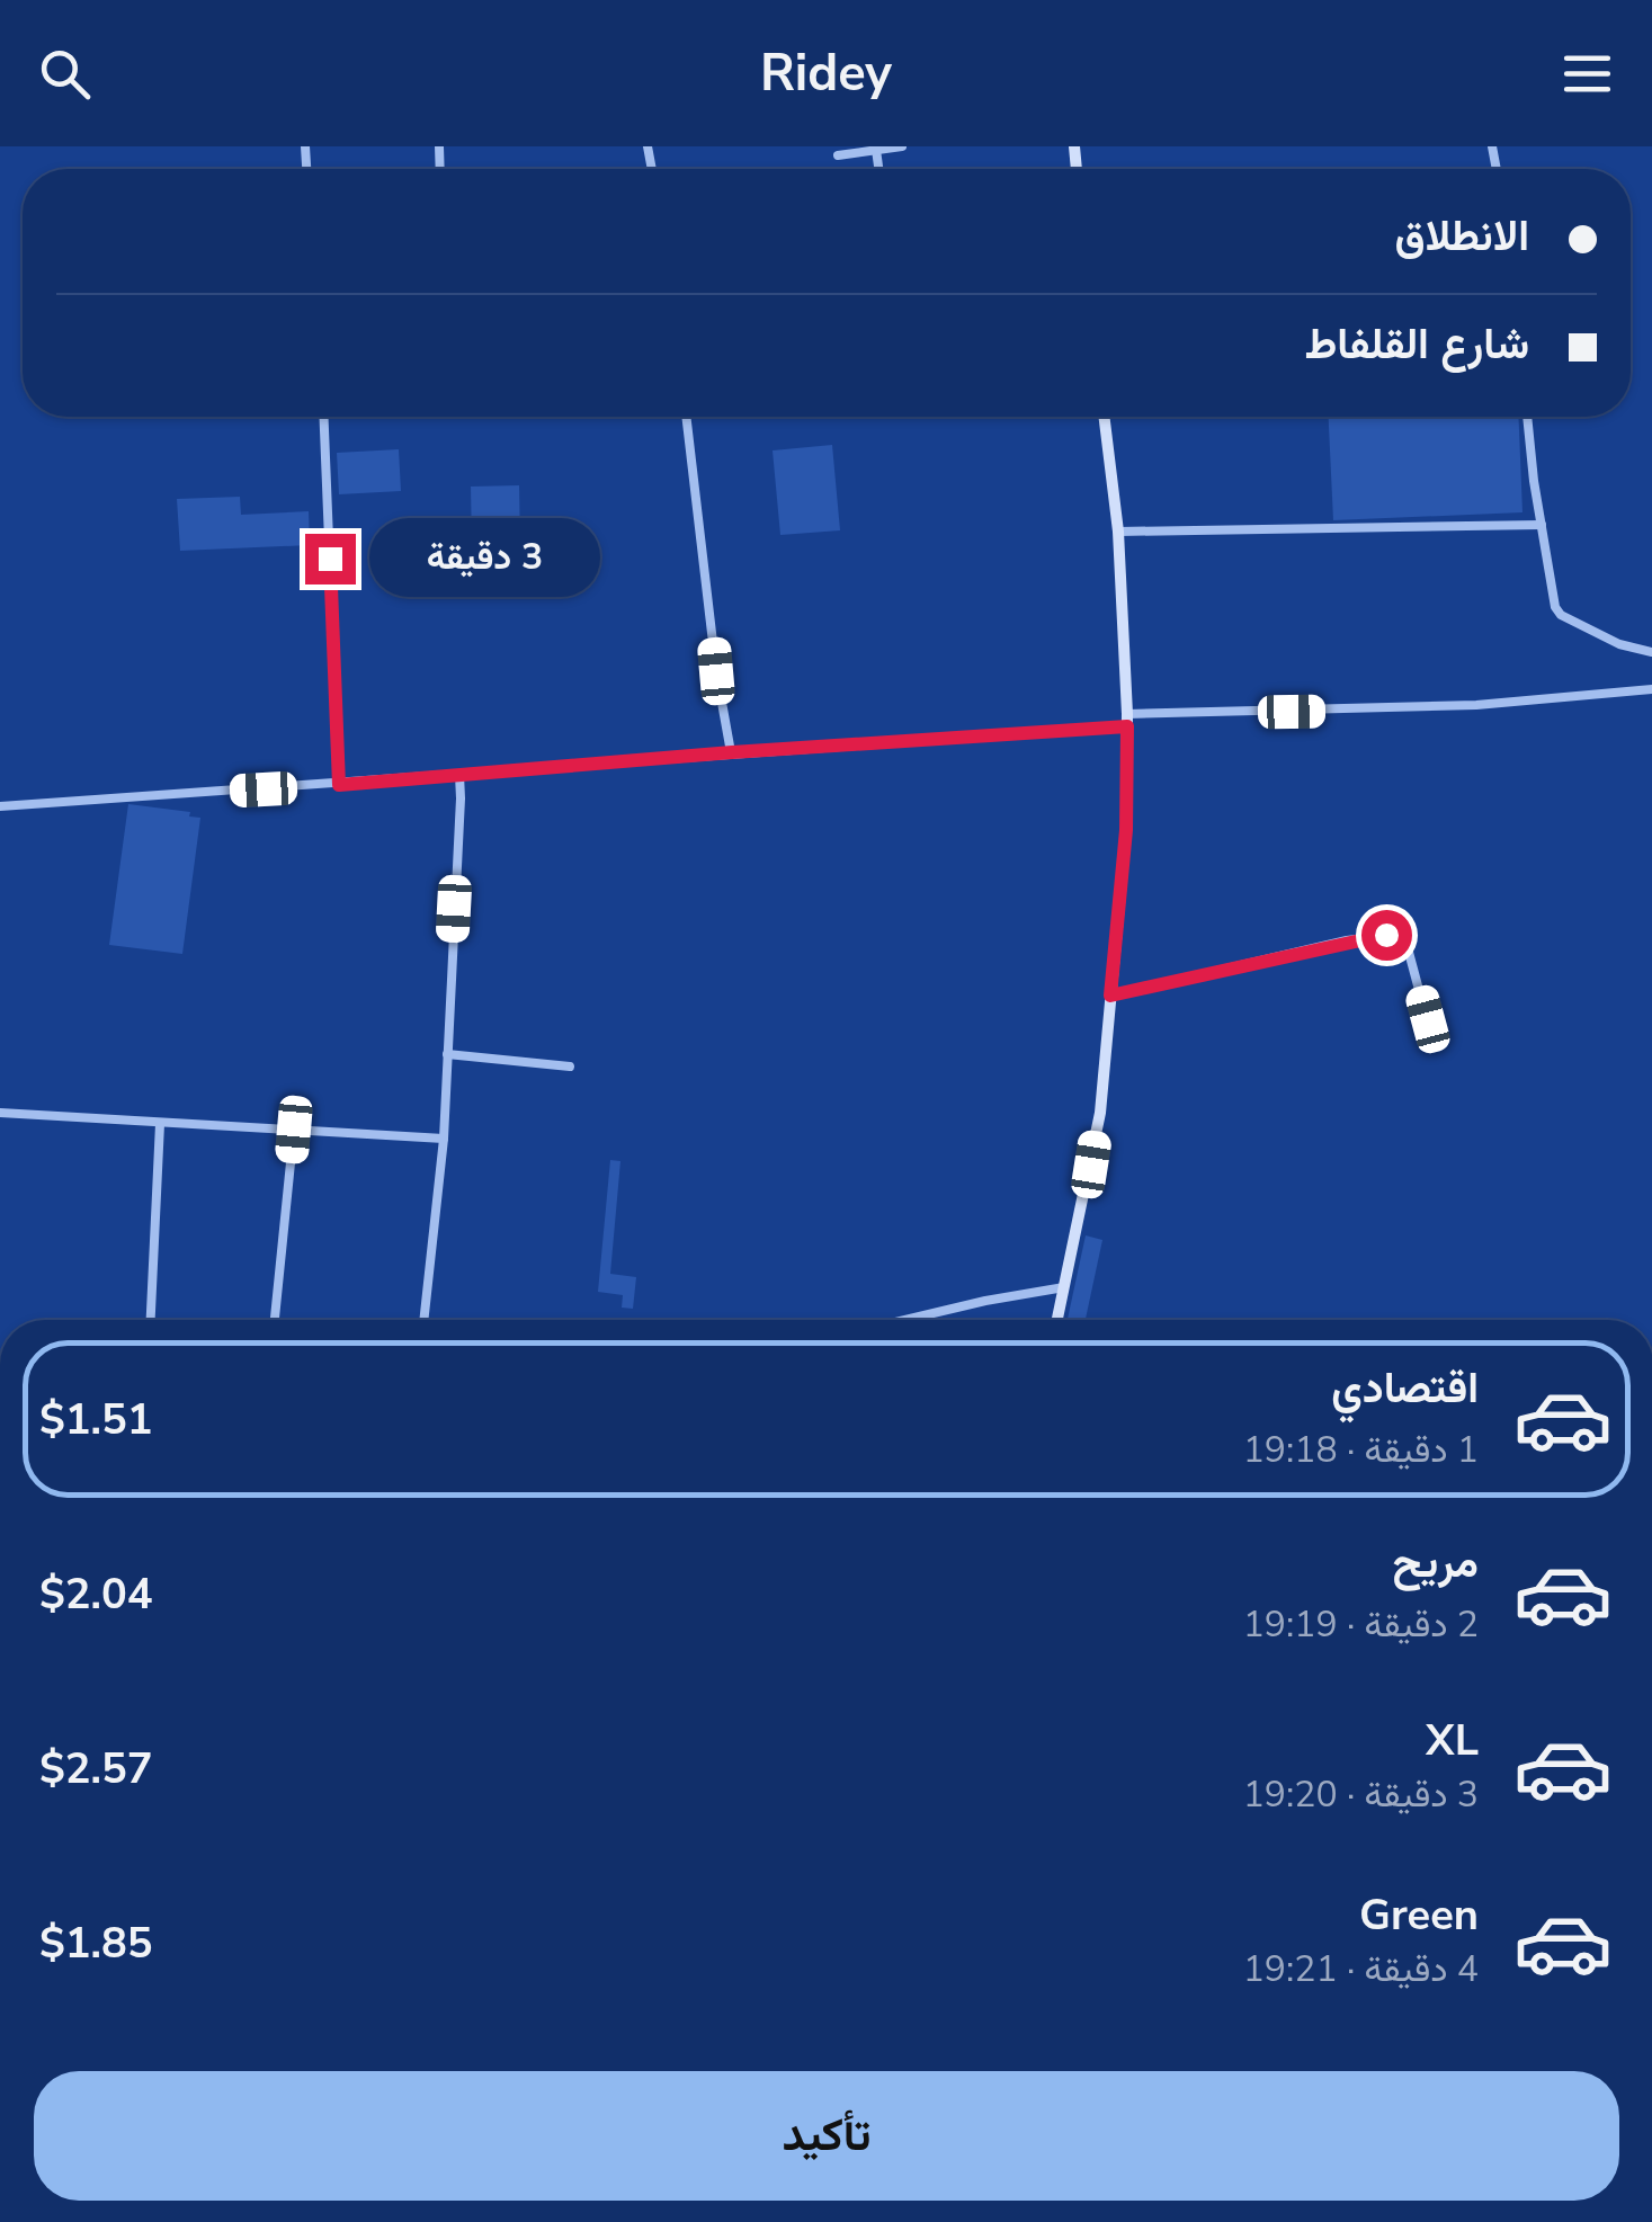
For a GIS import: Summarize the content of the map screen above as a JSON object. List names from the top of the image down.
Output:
{
  "page": {
    "header": "Ridey",
    "banner": ["الانطلاق", "شارع القلفاط"],
    "bubble": "3 دقيقة",
    "list": [
      {
        "name": "اقتصادي",
        "note": "1 دقيقة · 19:18",
        "value": "$1.51"
      },
      {
        "name": "مريح",
        "note": "2 دقيقة · 19:19",
        "value": "$2.04"
      },
      {
        "name": "XL",
        "note": "3 دقيقة · 19:20",
        "value": "$2.57"
      },
      {
        "name": "Green",
        "note": "4 دقيقة · 19:21",
        "value": "$1.85"
      }
    ],
    "buttons": "تأكيد"
  }
}
